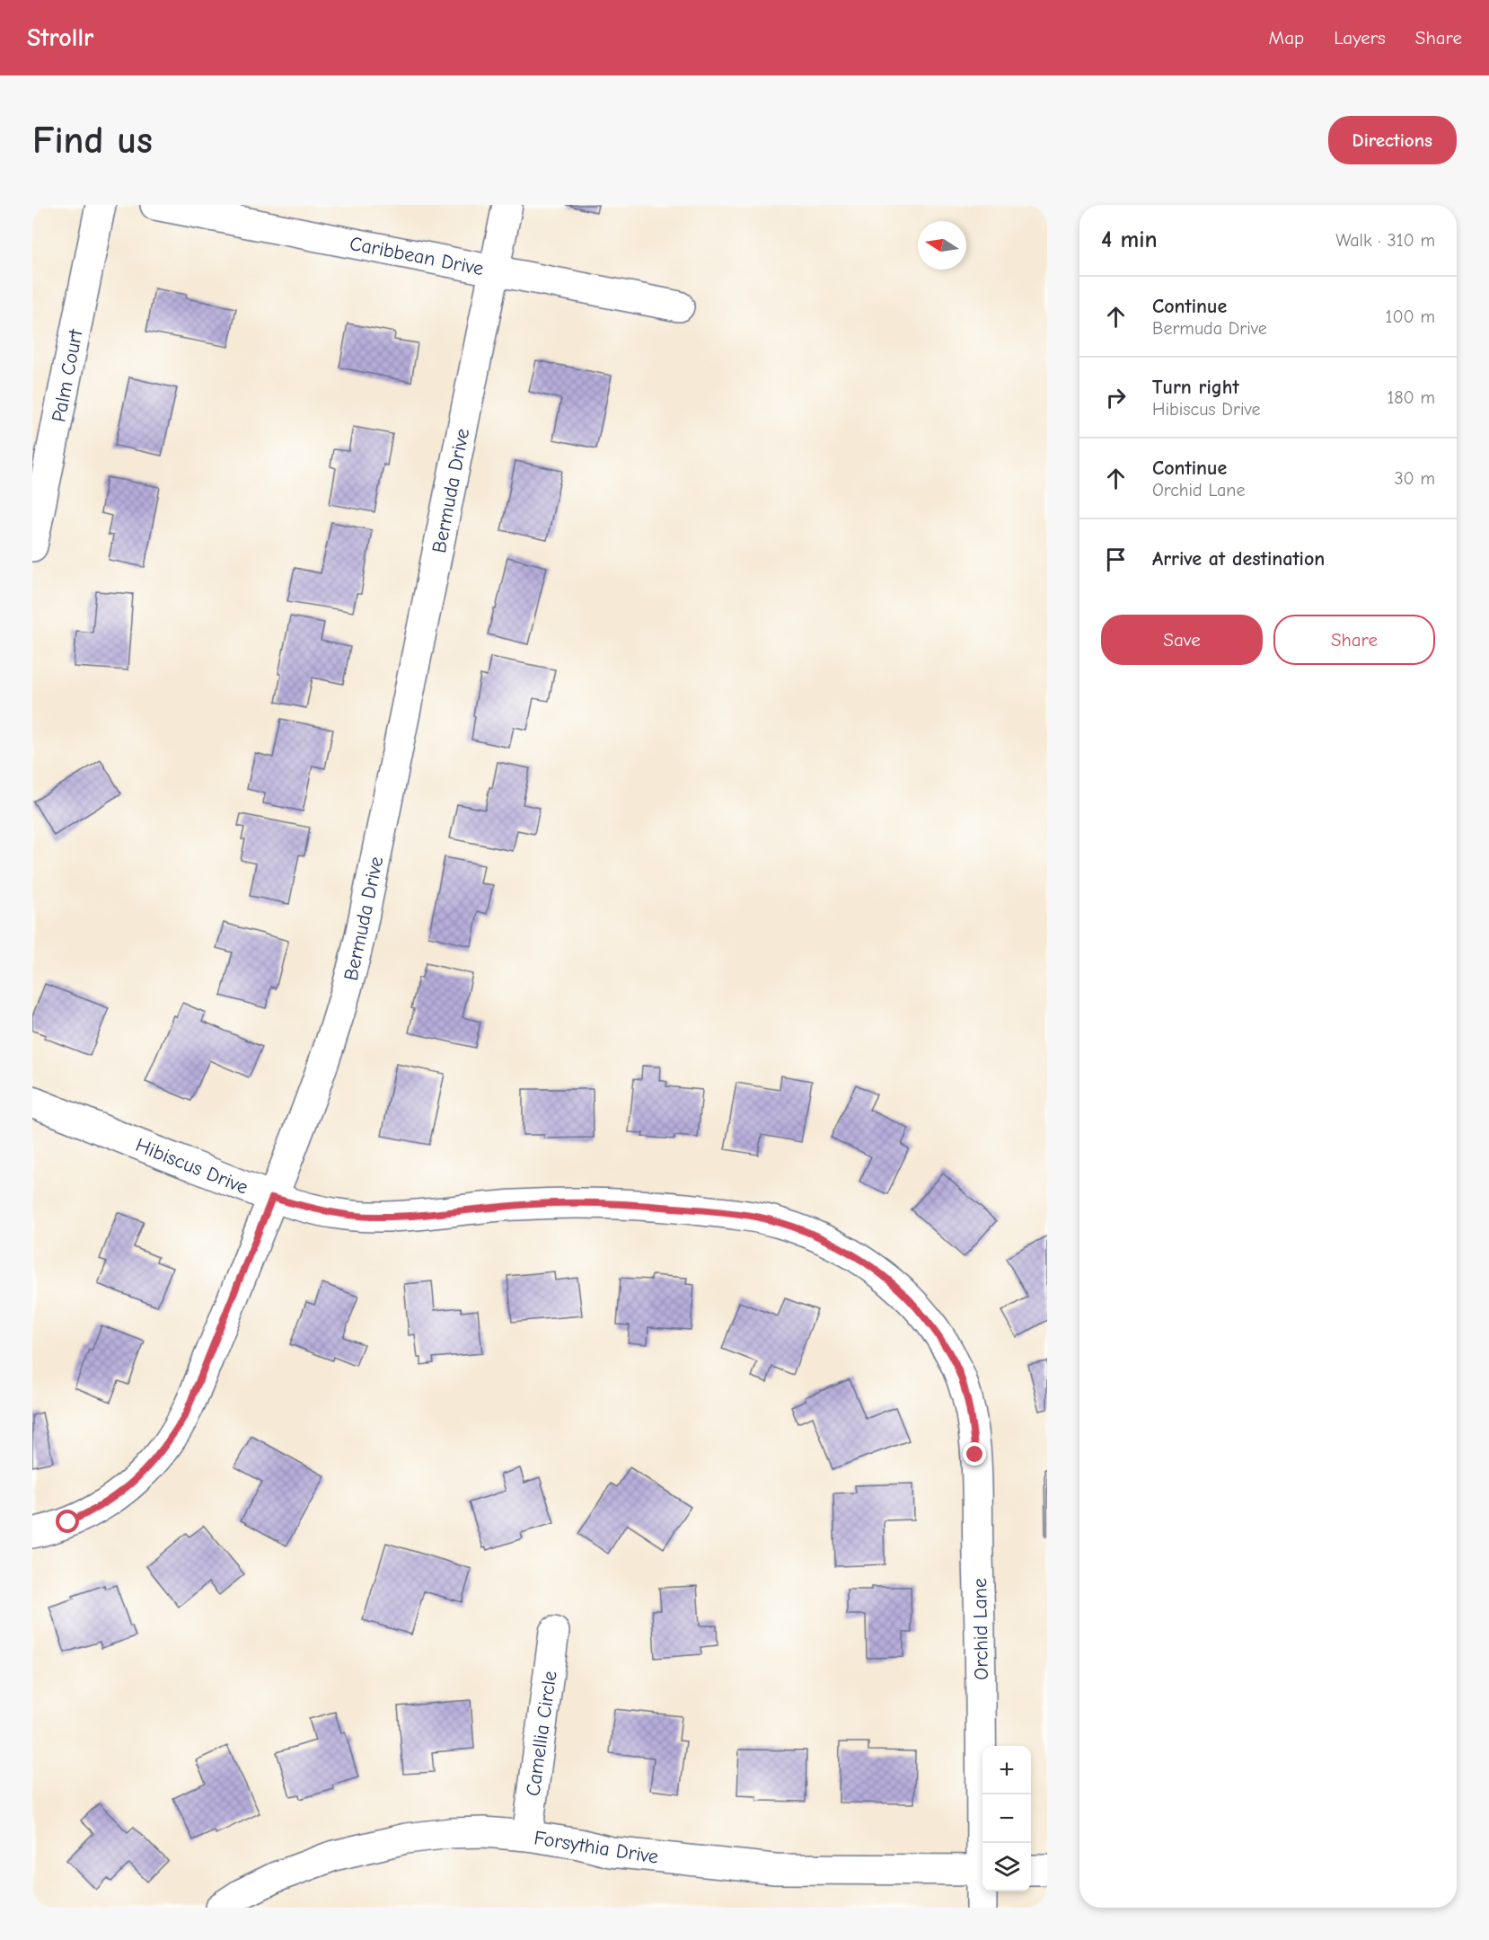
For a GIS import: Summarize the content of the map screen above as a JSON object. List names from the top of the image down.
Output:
{
  "streets": {
    "street": [
      "Caribbean Drive",
      "Palm Court",
      "Bermuda Drive",
      "Hibiscus Drive",
      "Orchid Lane",
      "Camellia Circle",
      "Forsythia Drive"
    ]
  },
  "crossings": [
    ["Caribbean Drive", "Bermuda Drive"],
    ["Bermuda Drive", "Hibiscus Drive"],
    ["Hibiscus Drive", "Orchid Lane"],
    ["Camellia Circle", "Forsythia Drive"]
  ],
  "north": "left",
  "page": {
    "header": "Strollr",
    "nav": ["Map", "Layers", "Share"],
    "buttons": [
      "Directions",
      ["Save", "Share"]
    ],
    "title": "Find us",
    "heading": ["4 min", "Walk · 310 m"],
    "list": [
      ["Continue", "Bermuda Drive", "100 m"],
      ["Turn right", "Hibiscus Drive", "180 m"],
      ["Continue", "Orchid Lane", "30 m"],
      "Arrive at destination"
    ],
    "map_buttons": ["+", "−"]
  }
}
